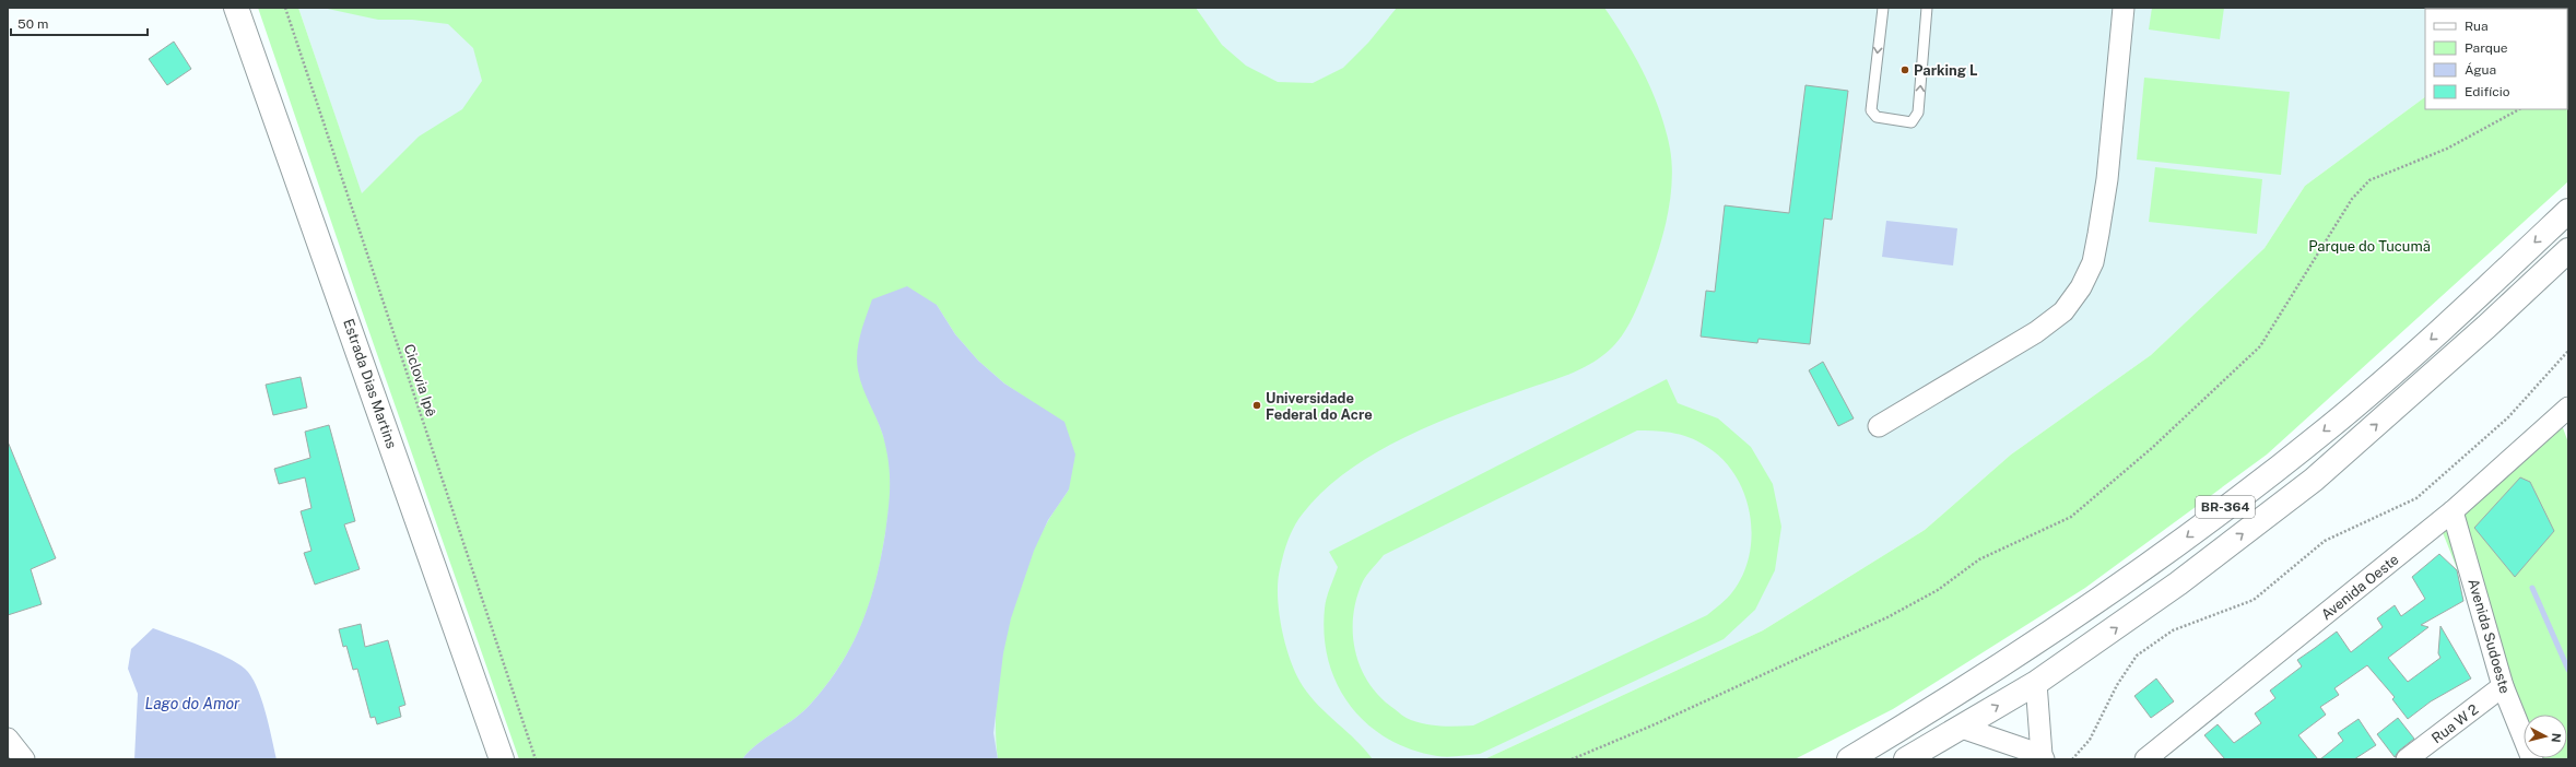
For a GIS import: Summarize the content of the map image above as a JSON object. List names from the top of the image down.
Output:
{
  "streets": {
    "main road": ["Estrada Dias Martins", "BR-364"],
    "street": ["Avenida Oeste", "Avenida Sudoeste", "Rua W 2"],
    "path": ["Ciclovia Ipê"]
  },
  "crossings": [
    ["Avenida Oeste", "Avenida Sudoeste"],
    ["Avenida Sudoeste", "Rua W 2"]
  ],
  "water": ["Lago do Amor"],
  "parks": ["Parque do Tucumã"],
  "places": ["Parking L", "Universidade Federal do Acre"],
  "legend": [
    "Rua",
    "Parque",
    "Água",
    "Edifício"
  ],
  "scale_bar": "50 m",
  "north": "right"
}
